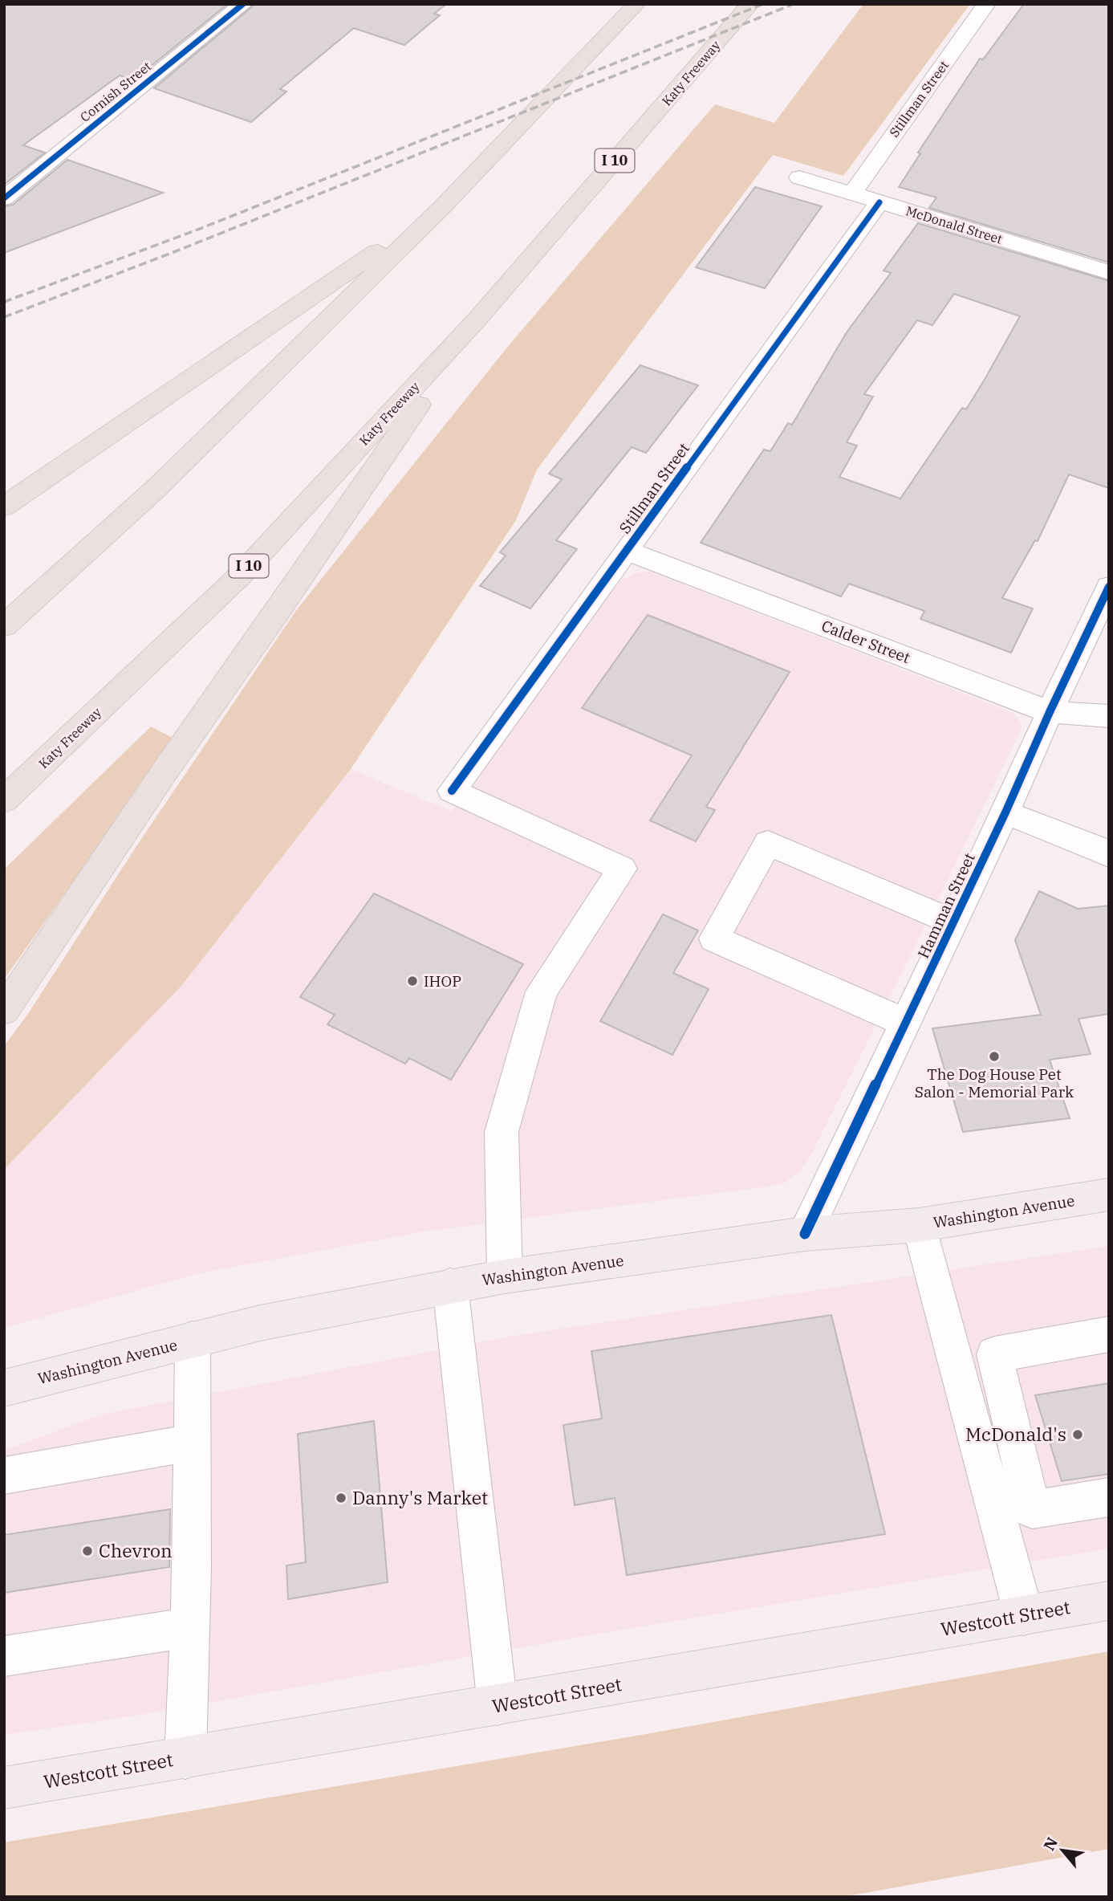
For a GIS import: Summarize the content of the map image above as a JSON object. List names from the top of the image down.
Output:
{
  "streets": {
    "highway": ["Katy Freeway", "I 10"],
    "main road": ["Washington Avenue", "Westcott Street"],
    "street": [
      "Cornish Street",
      "Stillman Street",
      "McDonald Street",
      "Calder Street",
      "Hamman Street"
    ]
  },
  "crossings": [
    ["Stillman Street", "McDonald Street"],
    ["Stillman Street", "Calder Street"],
    ["Stillman Street", "Washington Avenue"],
    ["Calder Street", "Hamman Street"],
    ["Hamman Street", "Washington Avenue"]
  ],
  "places": [
    "IHOP",
    "The Dog House Pet Salon - Memorial Park",
    "McDonald's",
    "Danny's Market",
    "Chevron"
  ],
  "north": "top left"
}
